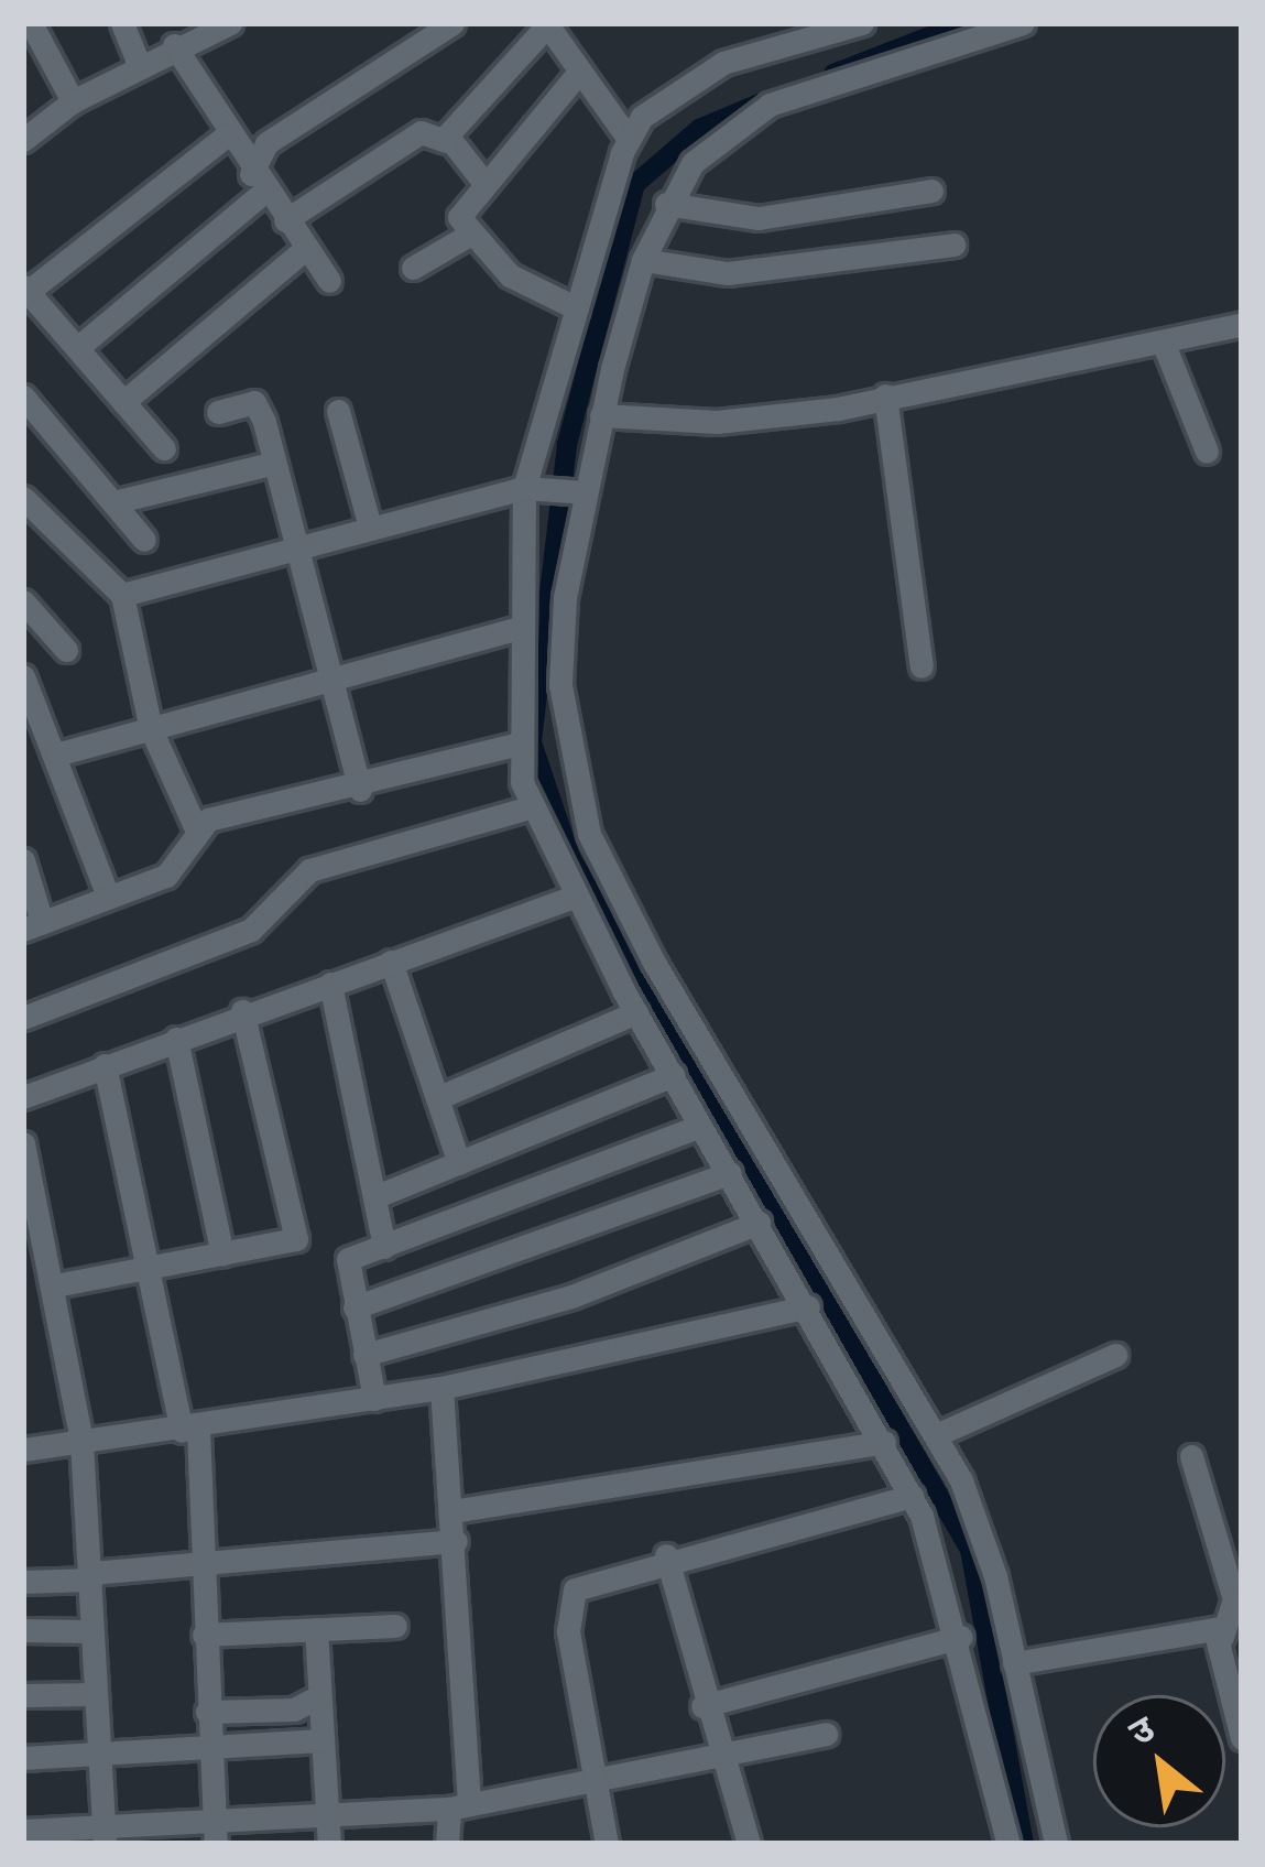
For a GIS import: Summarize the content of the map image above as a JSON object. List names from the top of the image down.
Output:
{
  "north": "top left"
}
